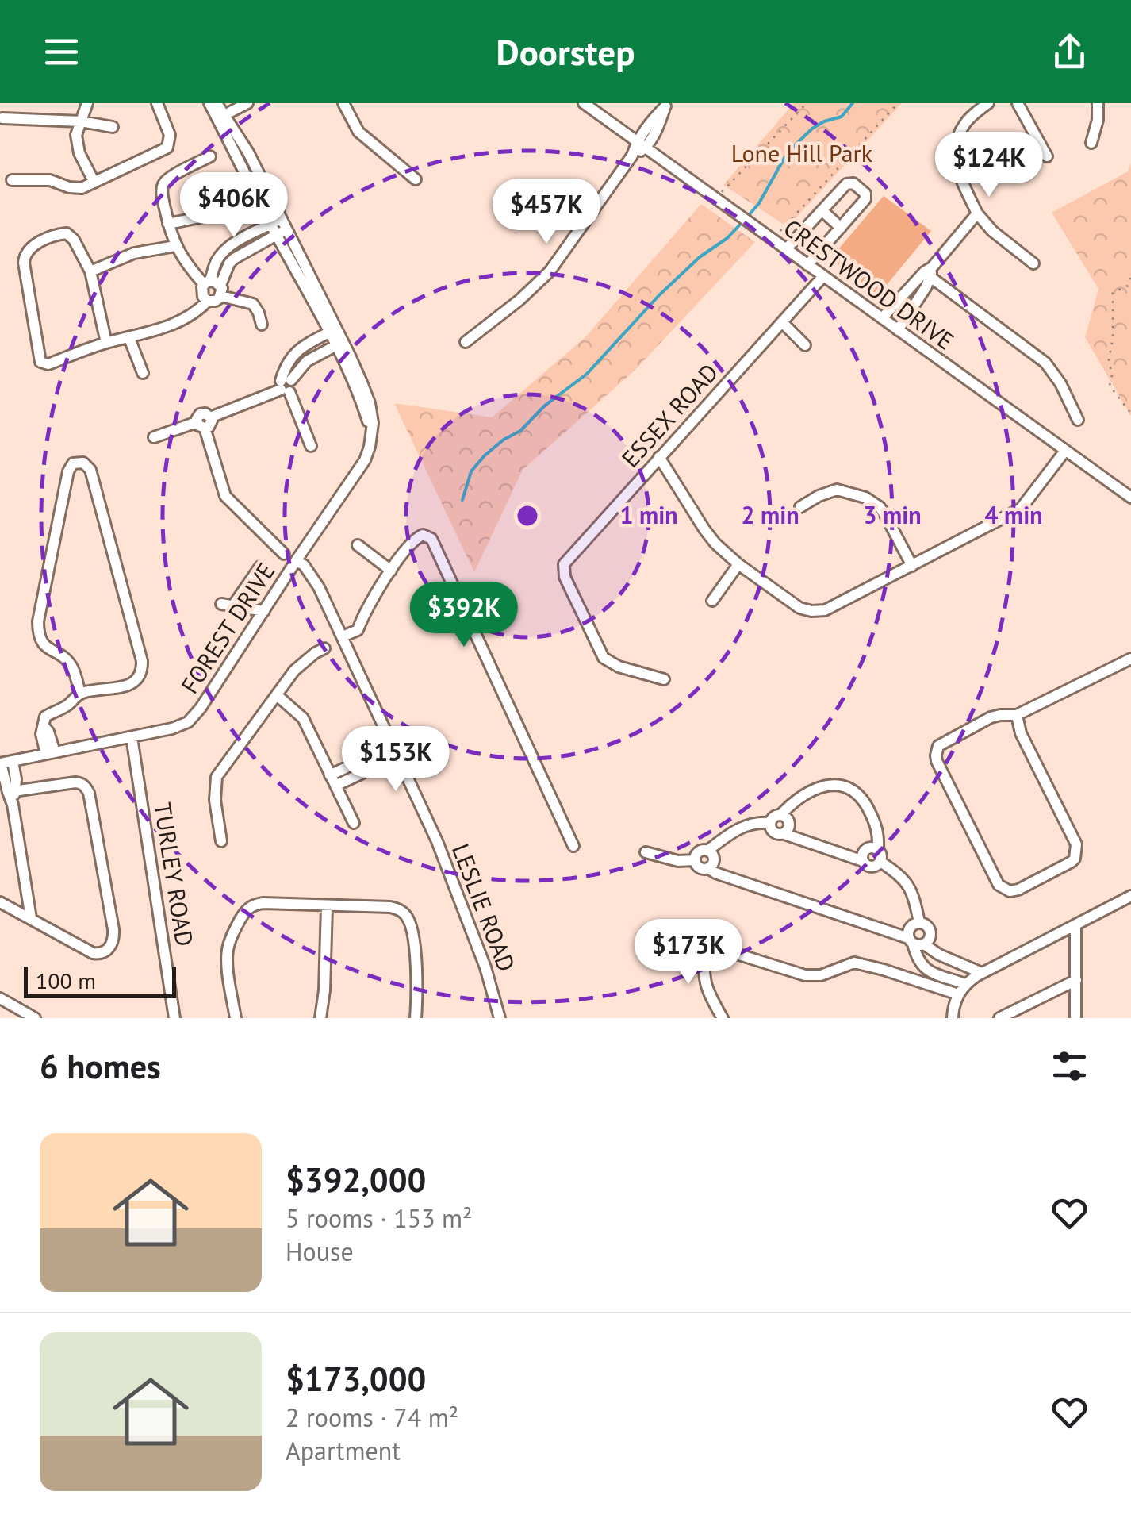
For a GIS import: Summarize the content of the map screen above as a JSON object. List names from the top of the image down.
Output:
{
  "streets": {
    "street": [
      "CRESTWOOD DRIVE",
      "ESSEX ROAD",
      "FOREST DRIVE",
      "TURLEY ROAD",
      "LESLIE ROAD"
    ]
  },
  "crossings": [
    ["CRESTWOOD DRIVE", "ESSEX ROAD"],
    ["FOREST DRIVE", "TURLEY ROAD"],
    ["FOREST DRIVE", "LESLIE ROAD"]
  ],
  "parks": ["Lone Hill Park"],
  "scale_bar": "100 m",
  "page": {
    "header": "Doorstep",
    "price": [
      "$124K",
      "$406K",
      "$457K",
      "$392K",
      "$153K",
      "$173K"
    ],
    "scale": "100 m",
    "heading": "6 homes",
    "list": [
      {
        "name": "$392,000",
        "note": "5 rooms · 153 m² · House"
      },
      {
        "name": "$173,000",
        "note": "2 rooms · 74 m² · Apartment"
      }
    ]
  },
  "rings": [
    "1 min",
    "2 min",
    "3 min",
    "4 min"
  ]
}
